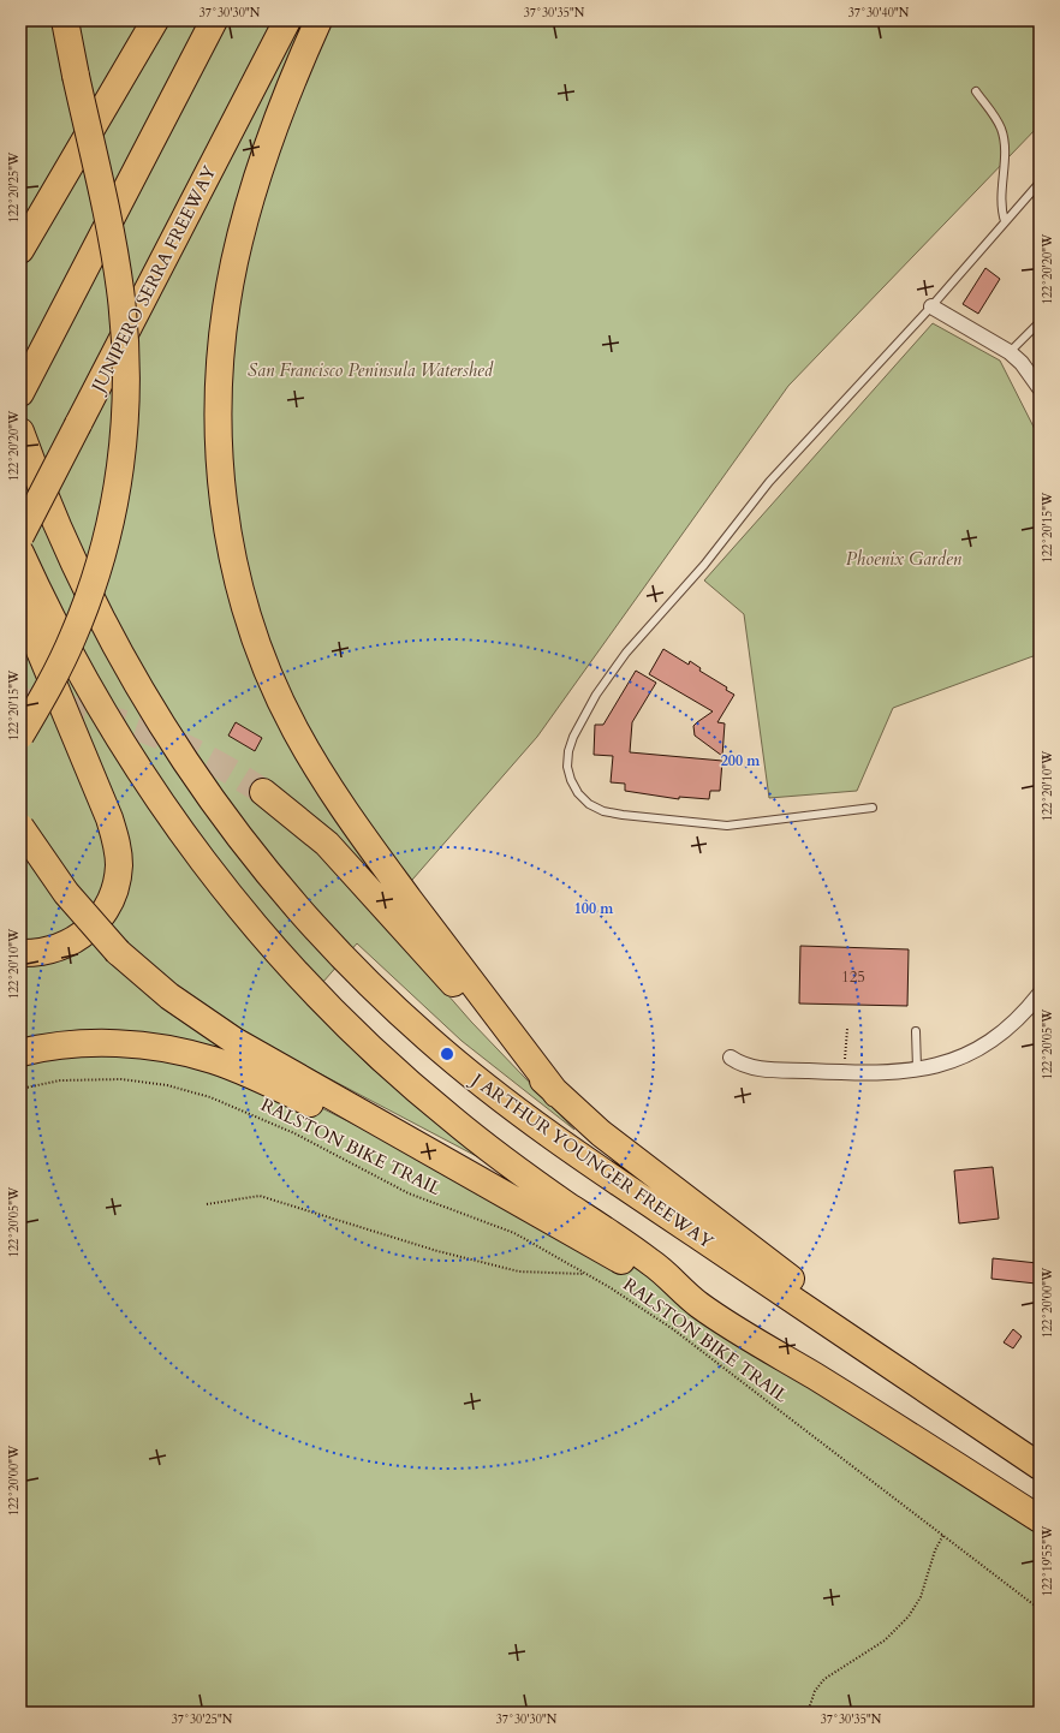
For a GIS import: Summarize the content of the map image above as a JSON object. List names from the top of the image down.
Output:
{
  "streets": {
    "highway": ["JUNIPERO SERRA FREEWAY", "J ARTHUR YOUNGER FREEWAY"],
    "path": ["RALSTON BIKE TRAIL"]
  },
  "parks": ["San Francisco Peninsula Watershed", "Phoenix Garden"],
  "house_numbers": ["125"],
  "coordinates": [
    "37°30'30\"N",
    "37°30'35\"N",
    "37°30'40\"N",
    "122°20'25\"W",
    "122°20'20\"W",
    "122°20'15\"W",
    "122°20'10\"W",
    "122°20'05\"W",
    "122°20'00\"W",
    "122°19'55\"W",
    "37°30'25\"N"
  ],
  "rings": ["200 m", "100 m"]
}
